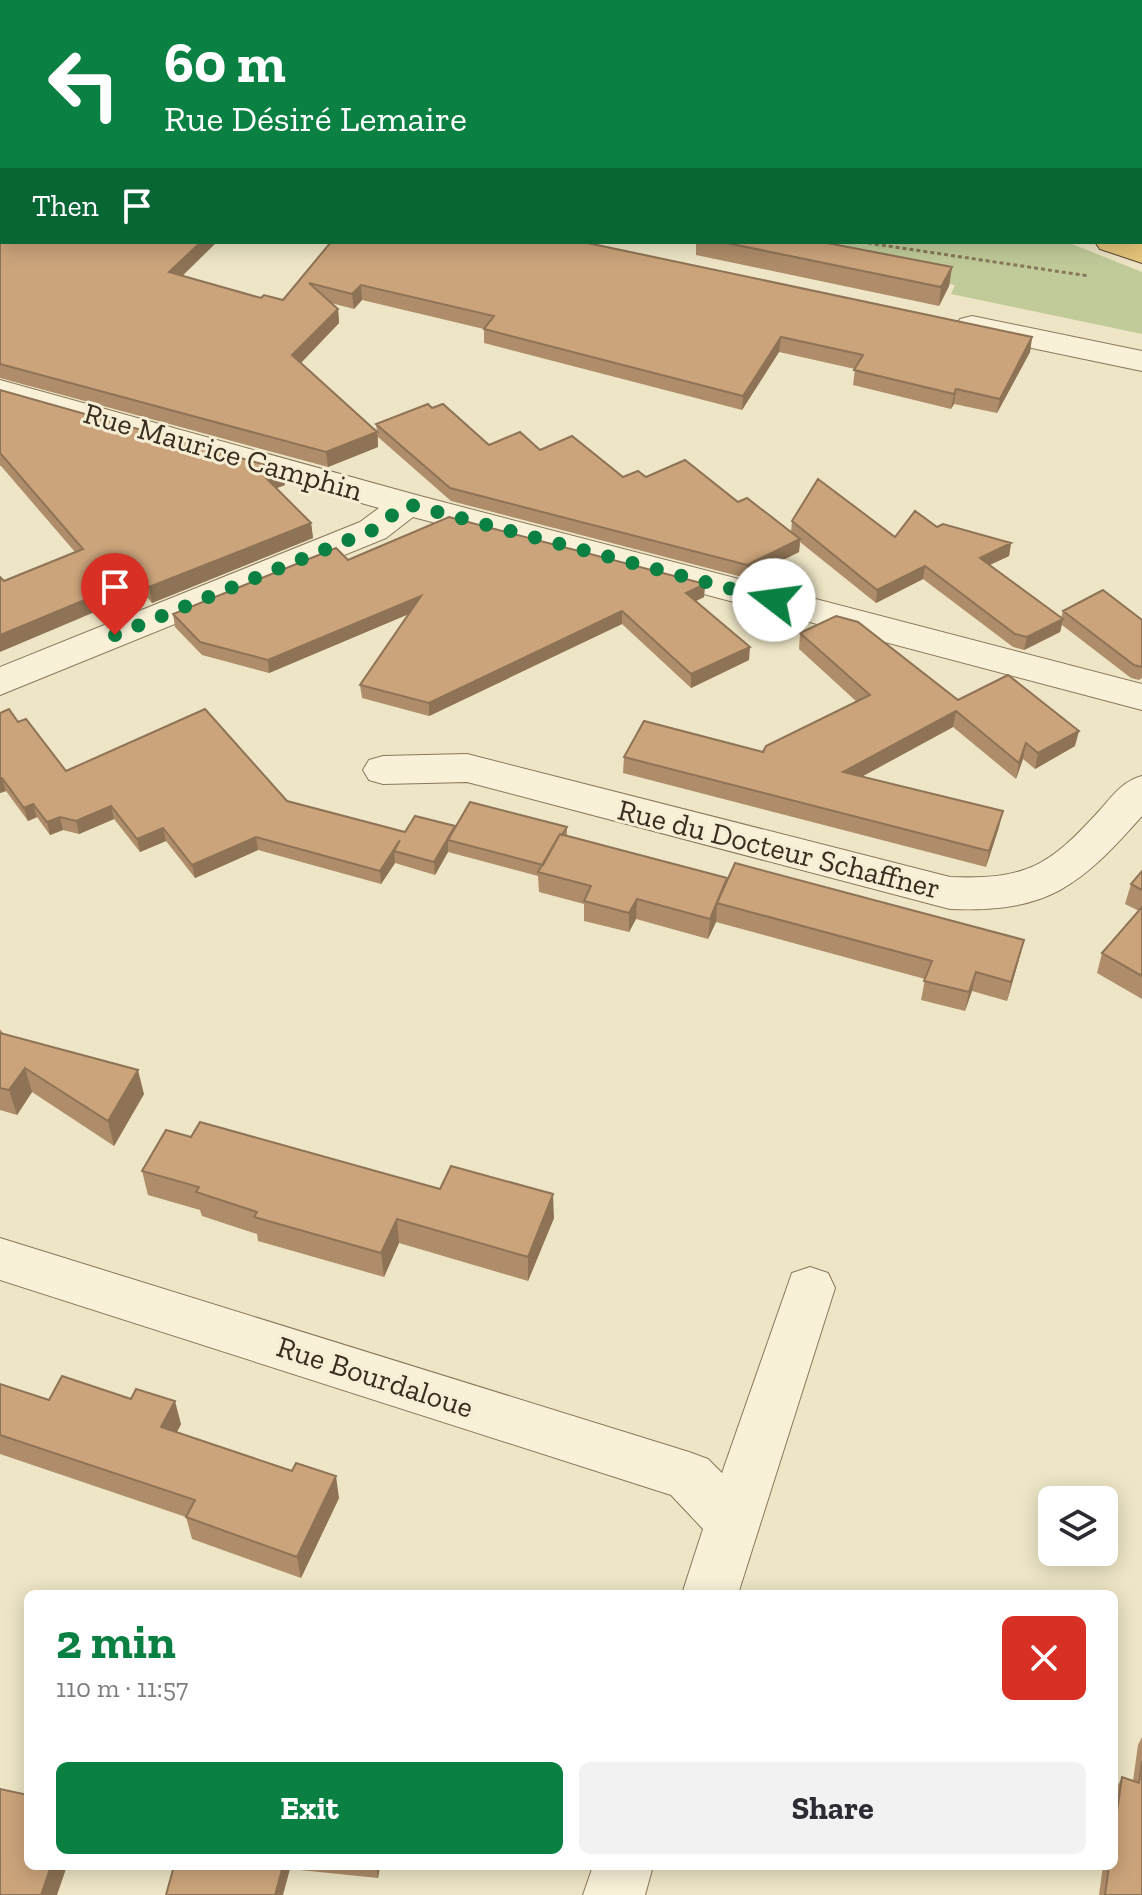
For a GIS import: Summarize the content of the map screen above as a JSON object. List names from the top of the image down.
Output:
{
  "streets": {
    "street": ["Rue Maurice Camphin", "Rue du Docteur Schaffner", "Rue Bourdaloue"]
  },
  "page": {
    "turn": ["60 m", "Rue Désiré Lemaire"],
    "then": "Then",
    "heading": ["2 min", "110 m · 11:57"],
    "buttons": ["Exit", "Share"]
  }
}
